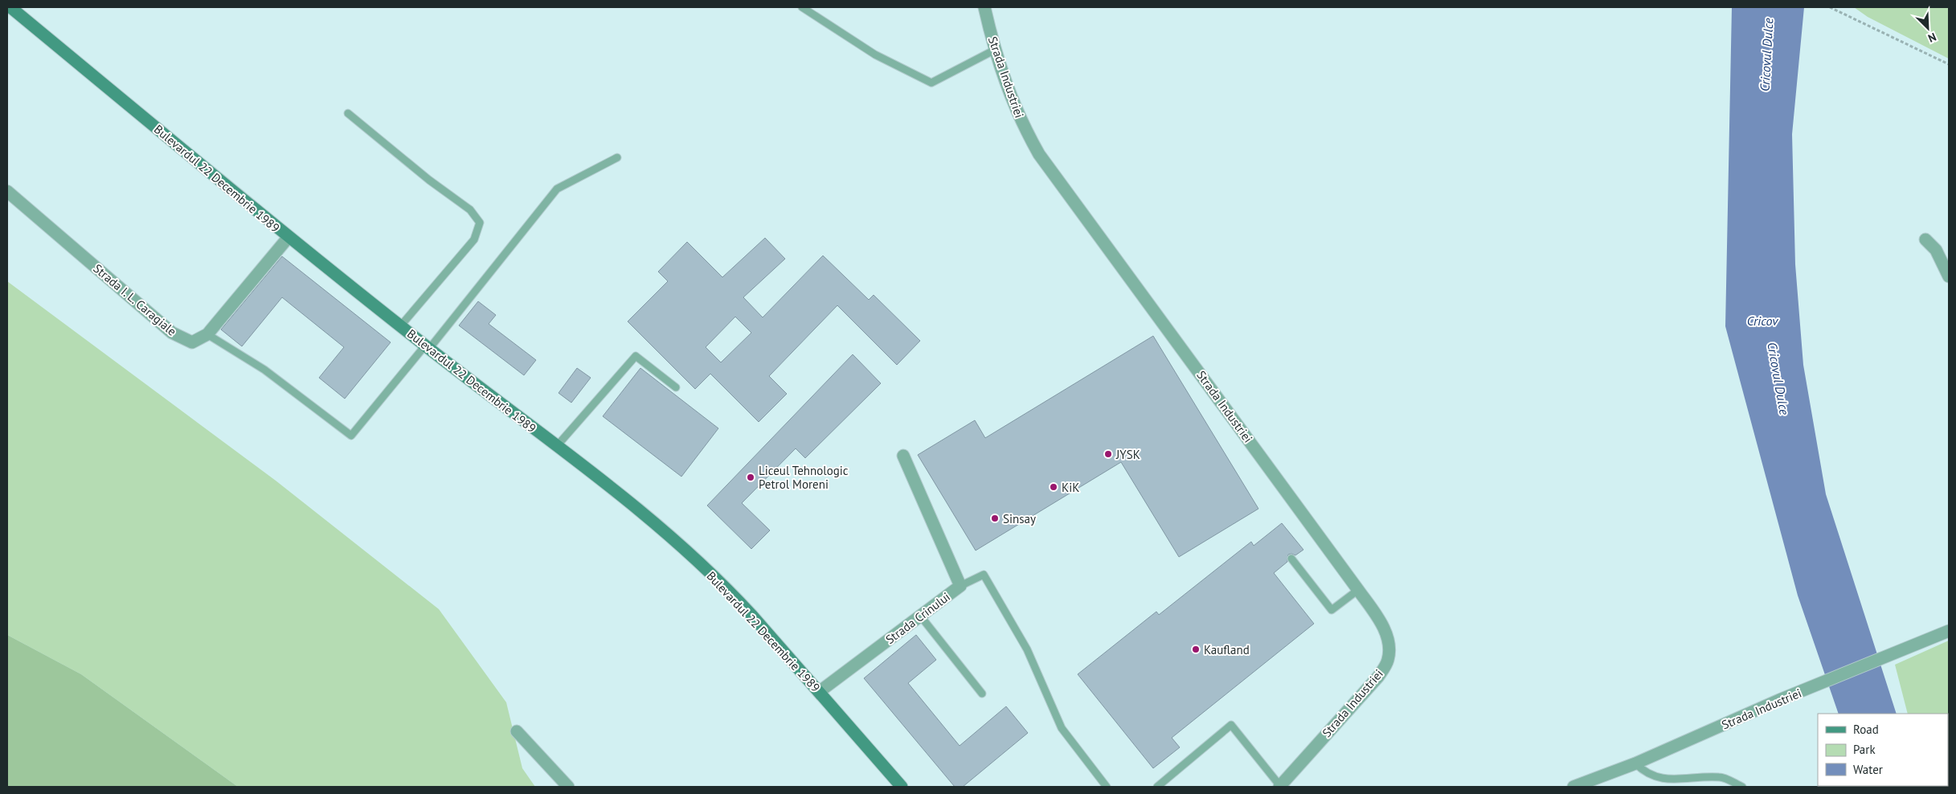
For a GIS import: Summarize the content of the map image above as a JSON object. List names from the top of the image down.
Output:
{
  "streets": {
    "main road": ["Bulevardul 22 Decembrie 1989"],
    "street": ["Strada Industriei", "Strada I. L. Caragiale", "Strada Crinului"]
  },
  "crossings": [
    ["Bulevardul 22 Decembrie 1989", "Strada I. L. Caragiale"],
    ["Bulevardul 22 Decembrie 1989", "Strada Crinului"]
  ],
  "water": ["Cricovul Dulce", "Cricov"],
  "places": [
    "JYSK",
    "Liceul Tehnologic Petrol Moreni",
    "KiK",
    "Sinsay",
    "Kaufland"
  ],
  "legend": ["Road", "Park", "Water"],
  "north": "bottom right"
}
